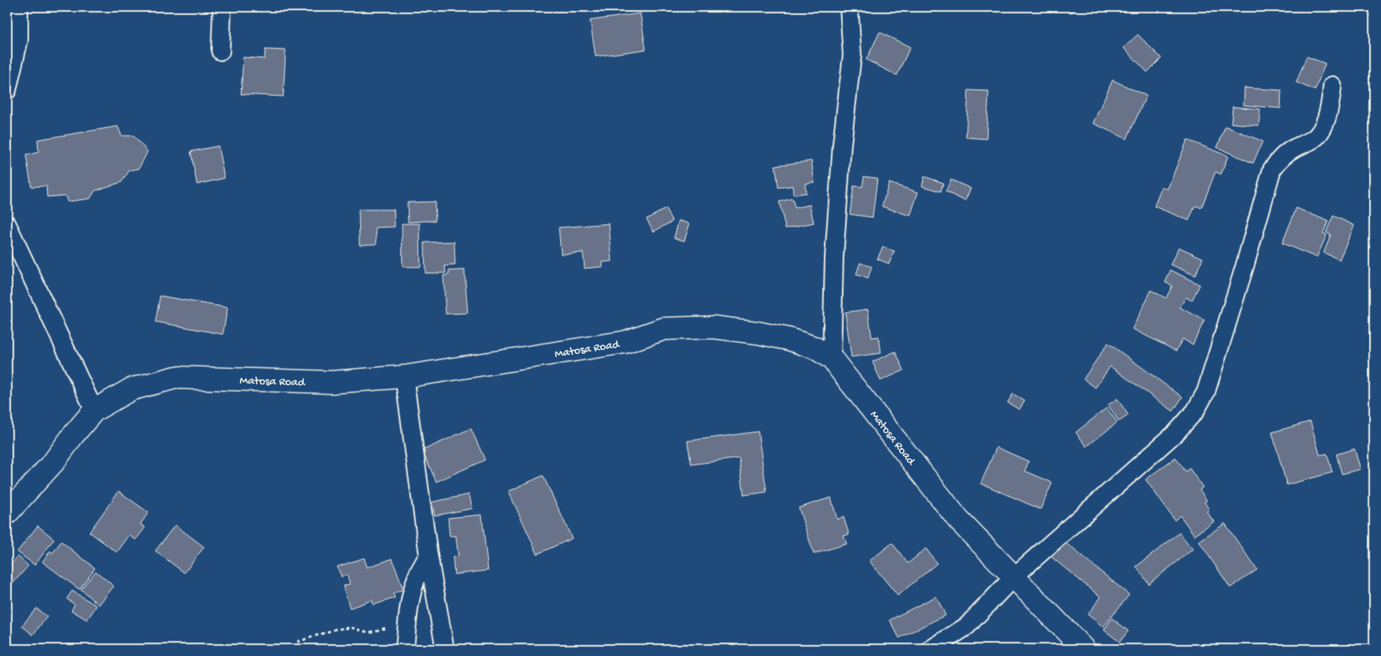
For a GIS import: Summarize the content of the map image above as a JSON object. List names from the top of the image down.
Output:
{
  "streets": {
    "street": ["Matosa Road"]
  }
}
